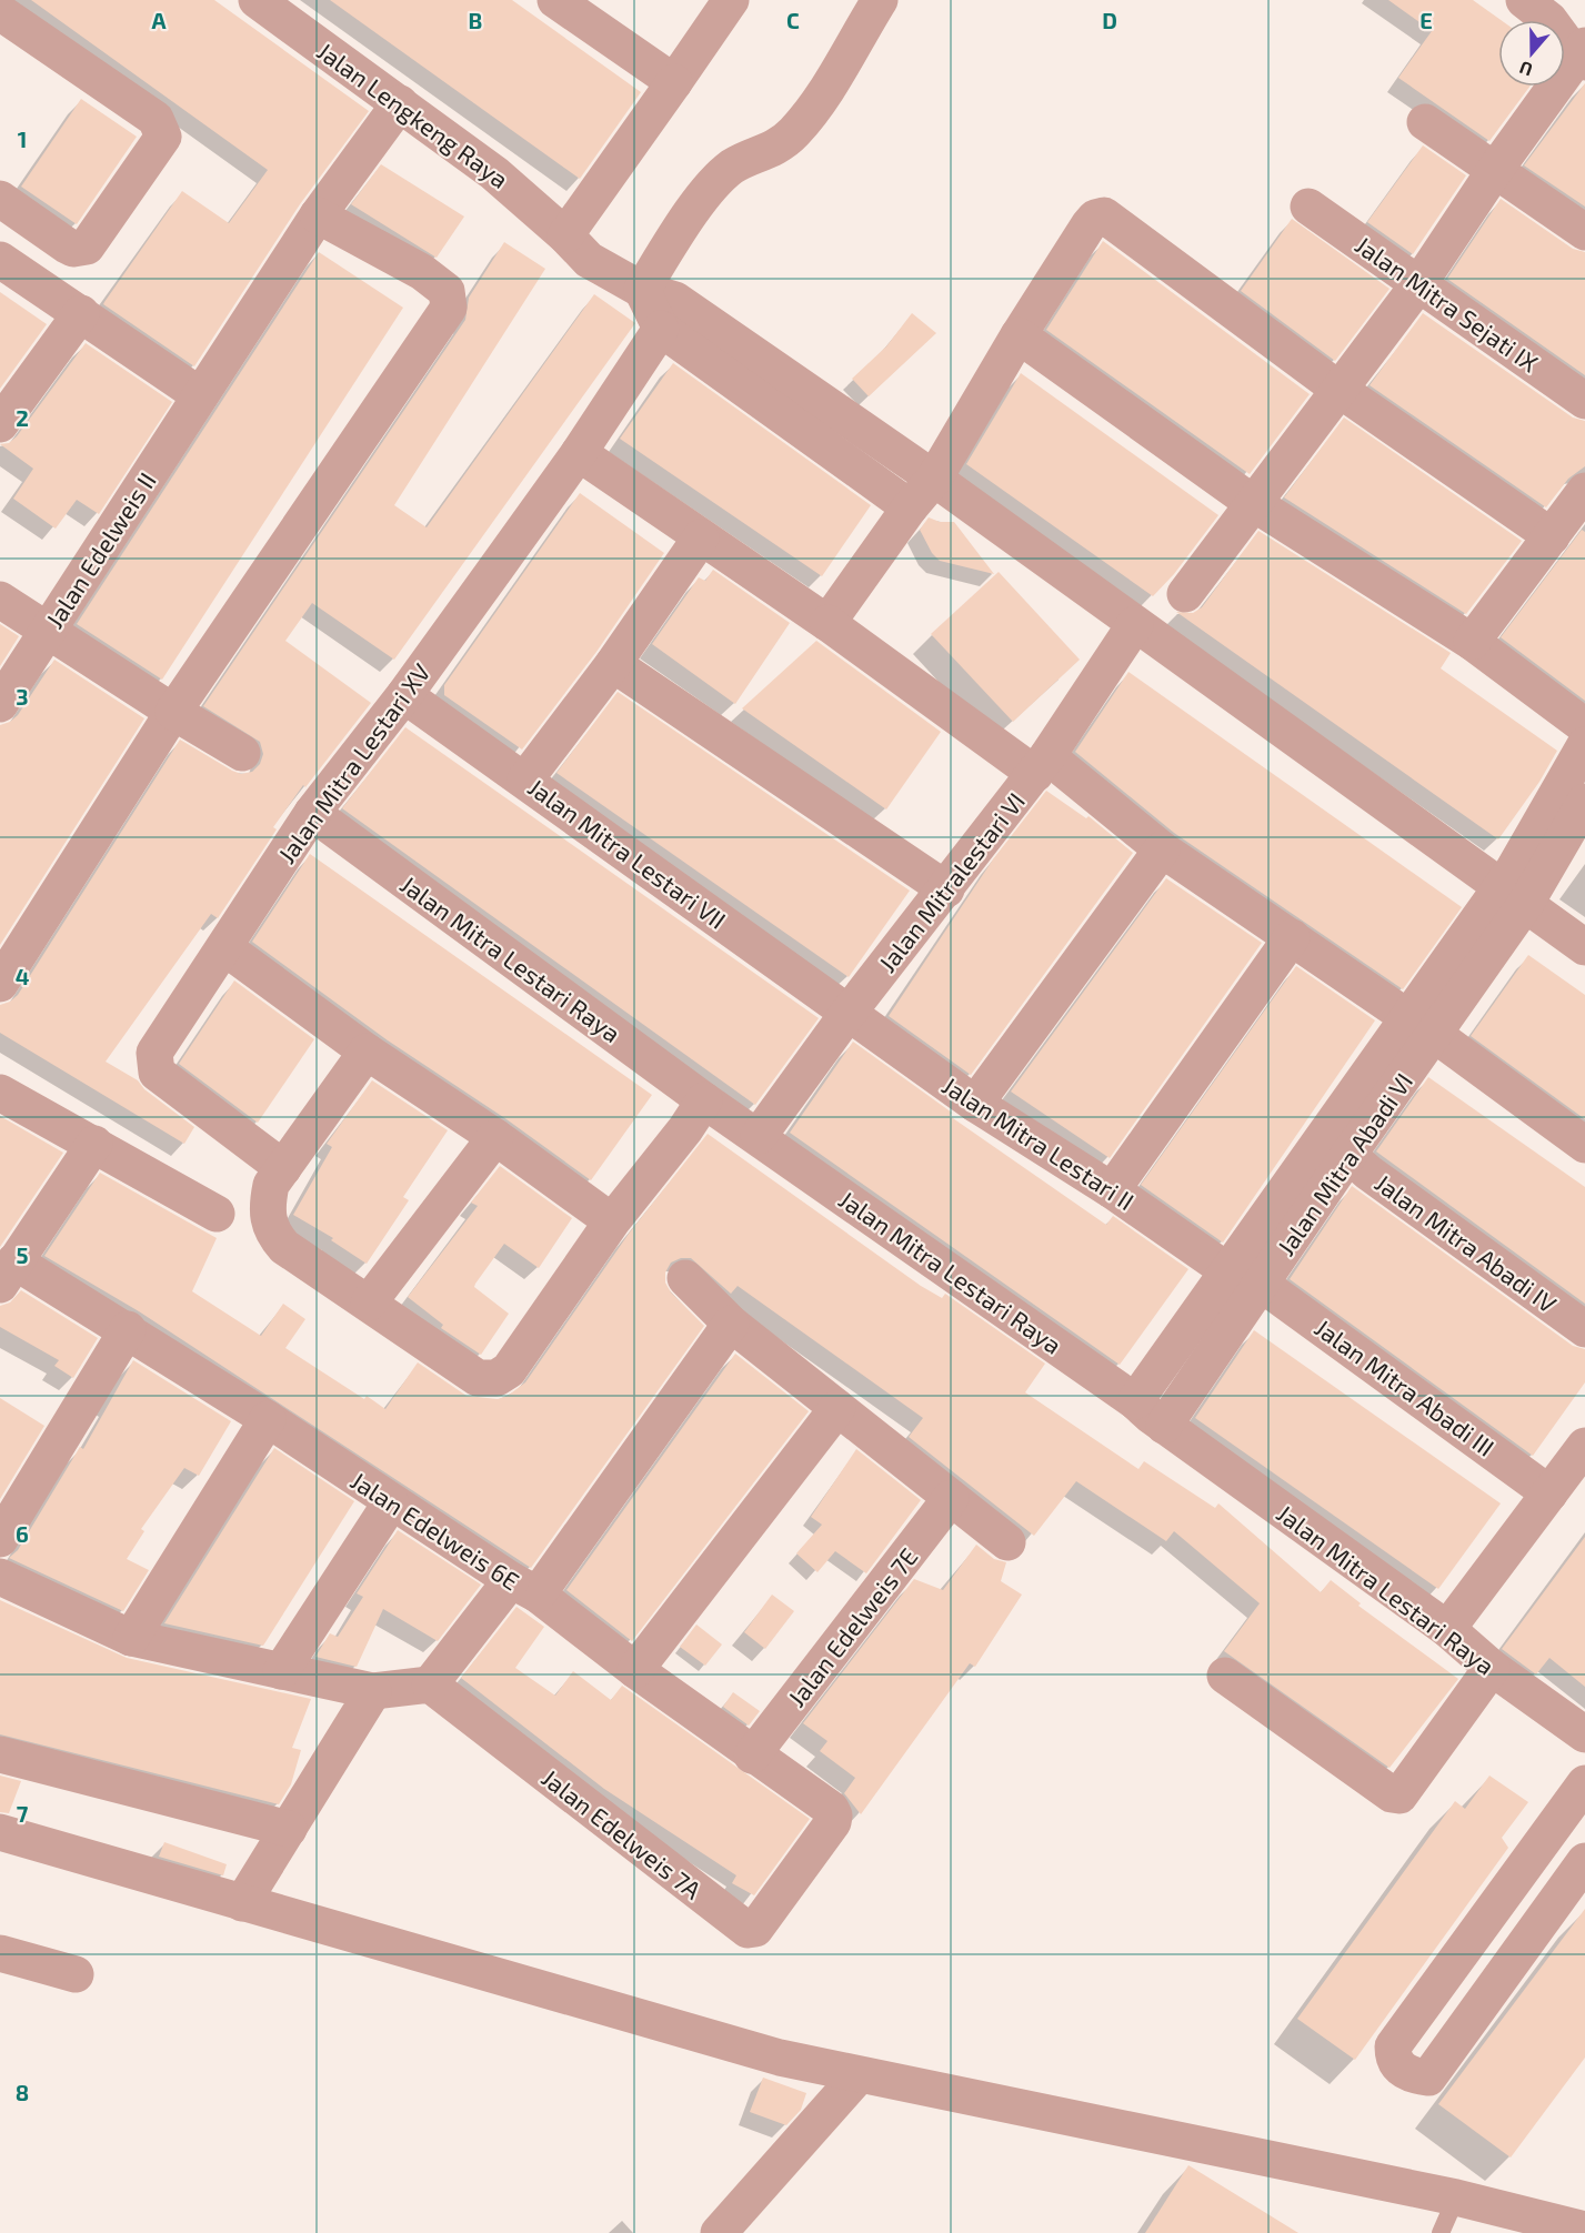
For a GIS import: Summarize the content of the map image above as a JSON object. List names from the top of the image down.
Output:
{
  "streets": {
    "street": [
      "Jalan Lengkeng Raya",
      "Jalan Mitra Sejati IX",
      "Jalan Edelweis II",
      "Jalan Mitra Lestari XV",
      "Jalan Mitra Lestari VII",
      "Jalan Mitralestari VI",
      "Jalan Mitra Lestari Raya",
      "Jalan Mitra Lestari II",
      "Jalan Mitra Abadi VI",
      "Jalan Mitra Abadi IV",
      "Jalan Mitra Abadi III",
      "Jalan Edelweis 6E",
      "Jalan Edelweis 7E",
      "Jalan Edelweis 7A"
    ]
  },
  "crossings": [
    ["Jalan Lengkeng Raya", "Jalan Edelweis II"],
    ["Jalan Mitra Lestari XV", "Jalan Mitra Lestari VII"],
    ["Jalan Mitra Lestari XV", "Jalan Mitra Lestari Raya"],
    ["Jalan Mitra Lestari VII", "Jalan Mitralestari VI"],
    ["Jalan Mitra Lestari VII", "Jalan Mitra Lestari II"],
    ["Jalan Mitralestari VI", "Jalan Mitra Lestari Raya"],
    ["Jalan Mitralestari VI", "Jalan Mitra Lestari II"],
    ["Jalan Mitra Lestari Raya", "Jalan Mitra Abadi VI"],
    ["Jalan Mitra Lestari II", "Jalan Mitra Abadi VI"],
    ["Jalan Mitra Lestari II", "Jalan Mitra Abadi III"],
    ["Jalan Mitra Abadi VI", "Jalan Mitra Abadi IV"],
    ["Jalan Mitra Abadi VI", "Jalan Mitra Abadi III"],
    ["Jalan Edelweis 6E", "Jalan Edelweis 7E"],
    ["Jalan Edelweis 6E", "Jalan Edelweis 7A"]
  ],
  "north": "bottom",
  "grid": {
    "columns": [
      "A",
      "B",
      "C",
      "D",
      "E"
    ],
    "rows": [
      "1",
      "2",
      "3",
      "4",
      "5",
      "6",
      "7",
      "8"
    ]
  }
}
